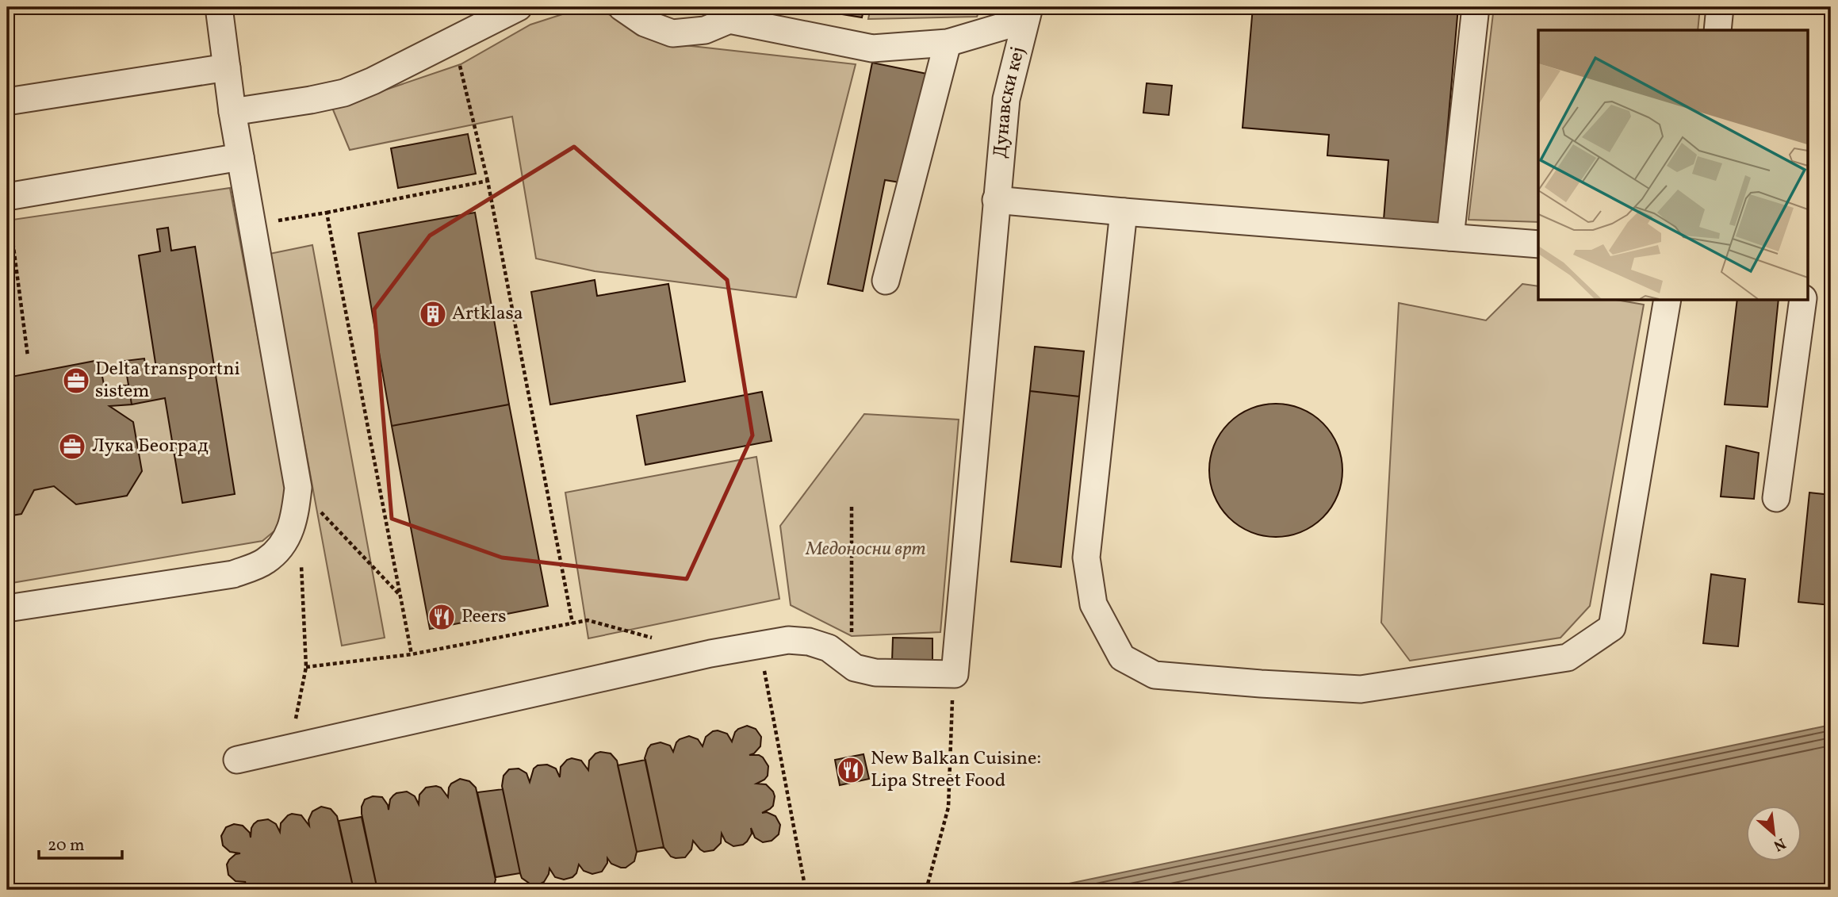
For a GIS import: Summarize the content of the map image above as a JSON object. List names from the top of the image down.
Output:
{
  "streets": {
    "street": ["Дунавски кеј"]
  },
  "parks": ["Медоносни врт"],
  "places": {
    "building": ["Artklasa"],
    "office": ["Delta transportni sistem", "Лука Београд"],
    "restaurant": ["Peers", "New Balkan Cuisine: Lipa Street Food"]
  },
  "scale_bar": "20 m",
  "north": "bottom right"
}
